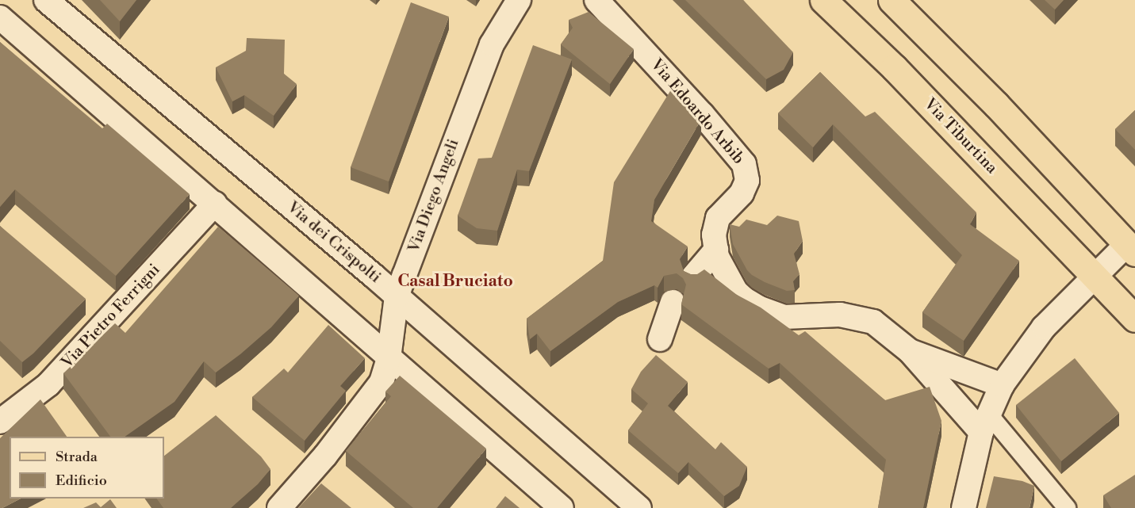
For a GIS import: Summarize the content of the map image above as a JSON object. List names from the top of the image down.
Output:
{
  "streets": {
    "main road": ["Via Tiburtina"],
    "street": [
      "Via Edoardo Arbib",
      "Via Diego Angeli",
      "Via dei Crispolti",
      "Via Pietro Ferrigni"
    ]
  },
  "crossings": [
    ["Via Diego Angeli", "Via dei Crispolti"]
  ],
  "districts": ["Casal Bruciato"],
  "legend": ["Strada", "Edificio"]
}
